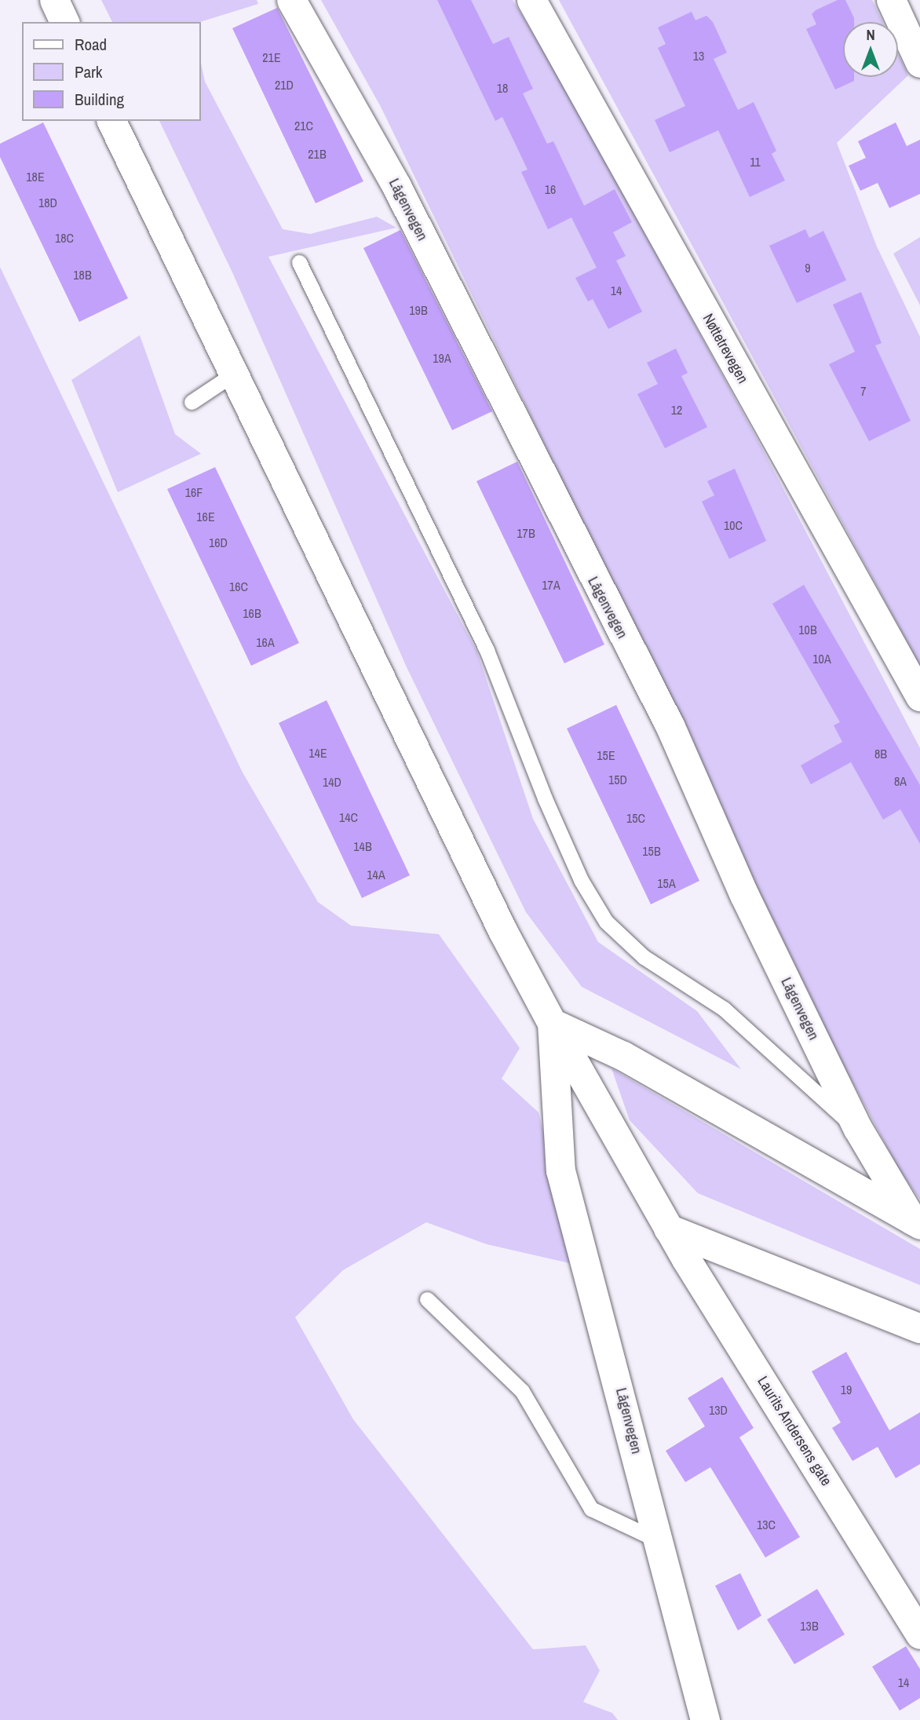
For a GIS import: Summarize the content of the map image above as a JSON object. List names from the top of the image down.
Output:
{
  "streets": {
    "street": ["Lågenvegen", "Nøttetrevegen", "Laurits Andersens gate"]
  },
  "crossings": [
    ["Lågenvegen", "Laurits Andersens gate"]
  ],
  "house_numbers": [
    "13",
    "21E",
    "21D",
    "18",
    "21C",
    "21B",
    "11",
    "18E",
    "16",
    "18D",
    "18C",
    "9",
    "18B",
    "14",
    "19B",
    "19A",
    "7",
    "12",
    "16F",
    "16E",
    "10C",
    "17B",
    "16D",
    "17A",
    "16C",
    "16B",
    "10B",
    "16A",
    "10A",
    "14E",
    "8B",
    "15E",
    "15D",
    "8A",
    "14D",
    "14C",
    "15C",
    "14B",
    "15B",
    "14A",
    "15A",
    "19",
    "13D",
    "13C",
    "13B",
    "14"
  ],
  "legend": ["Road", "Park", "Building"],
  "north": "top"
}
